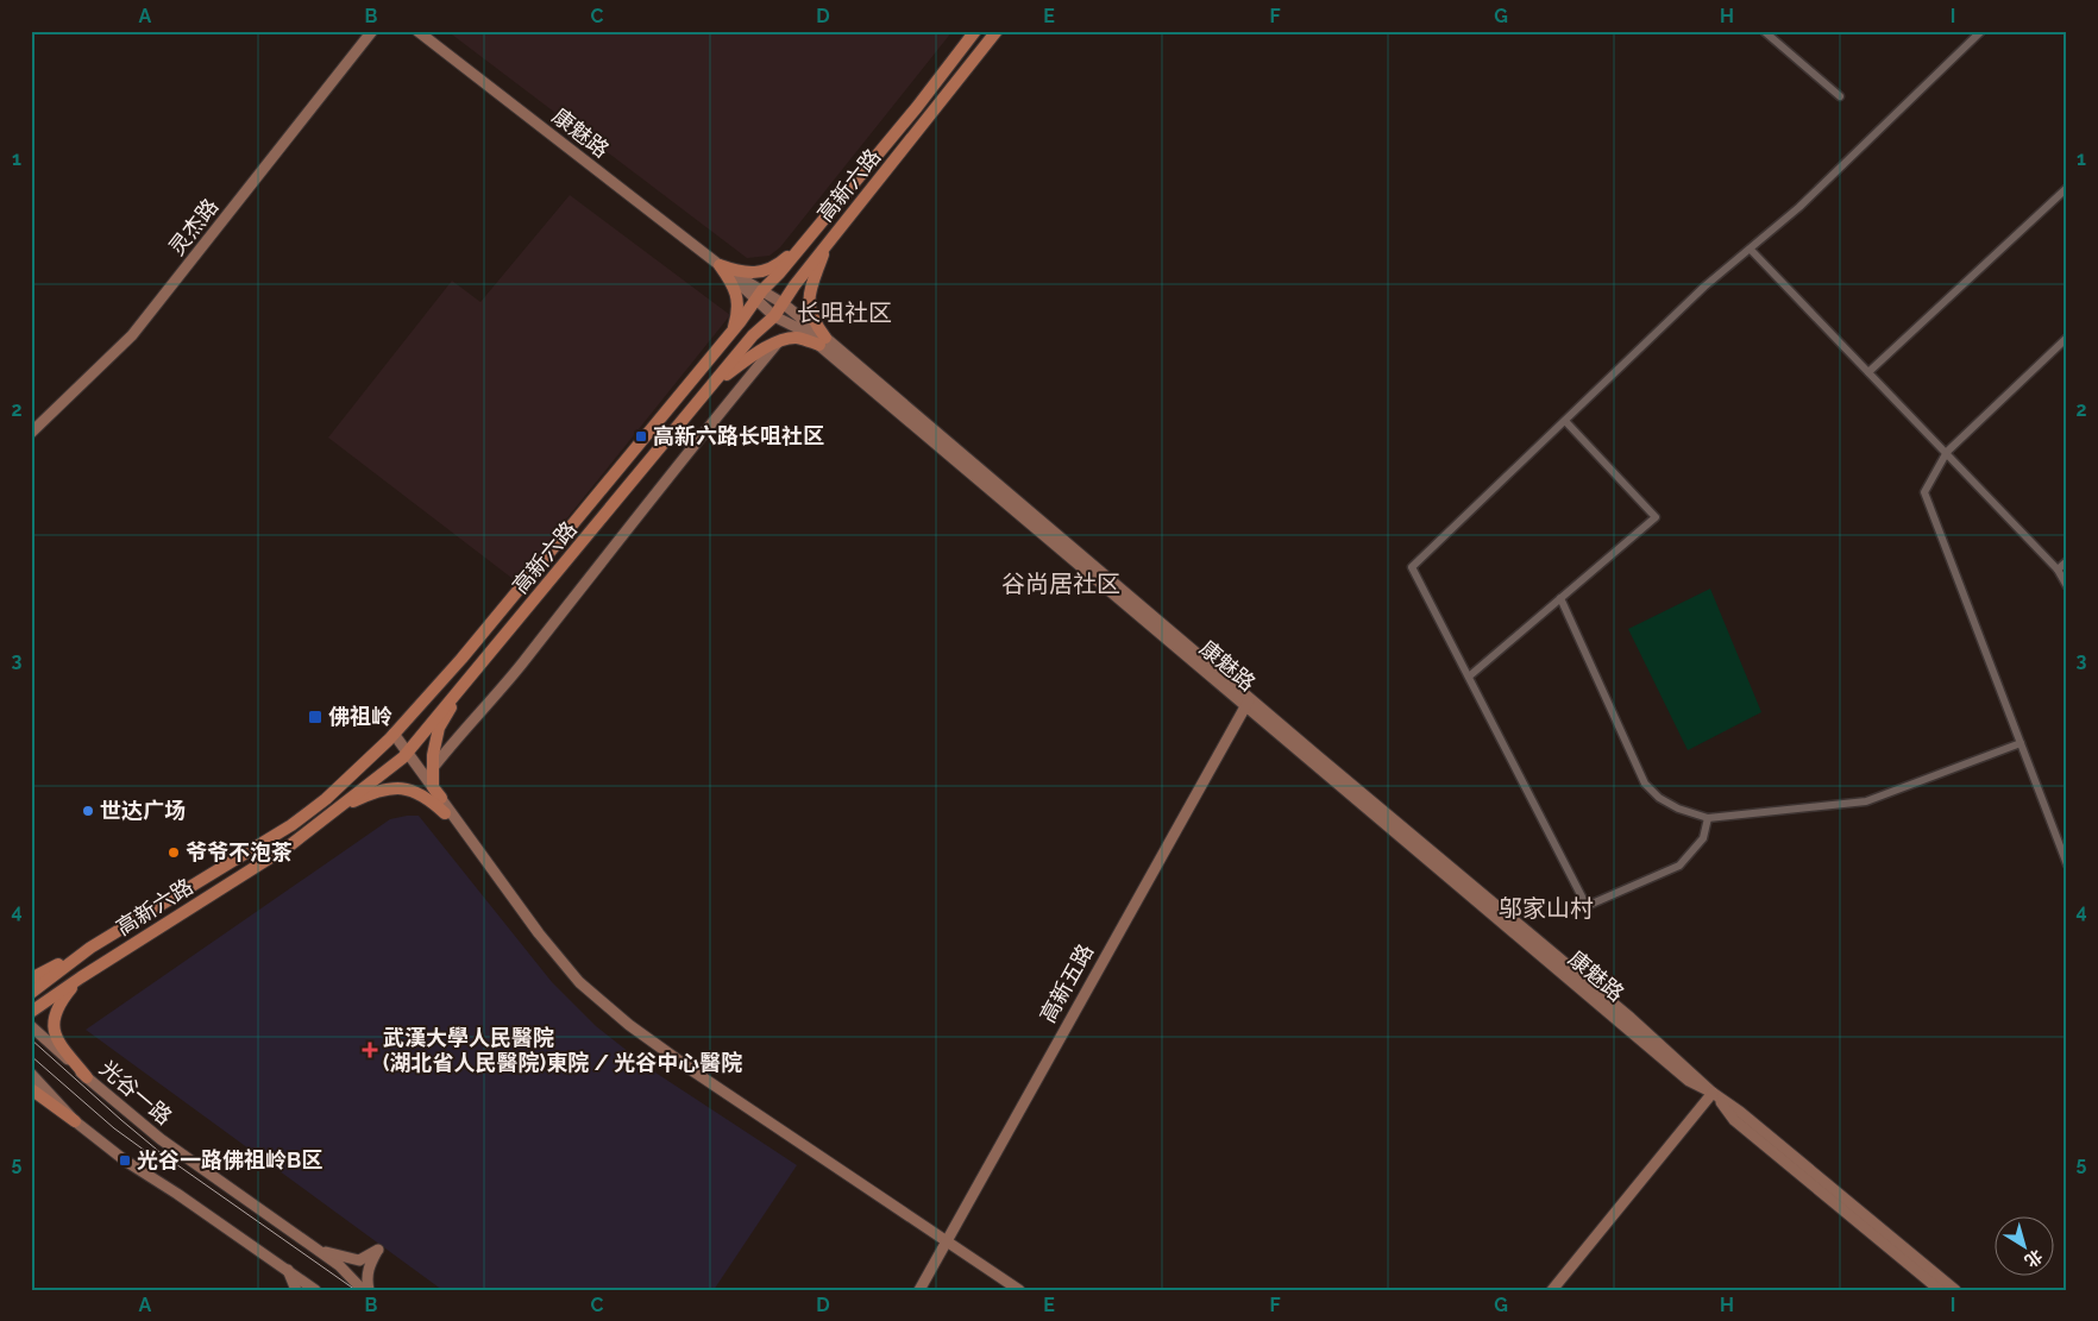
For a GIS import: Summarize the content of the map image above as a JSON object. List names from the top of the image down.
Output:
{
  "streets": {
    "main road": [
      "康魅路",
      "高新六路",
      "灵杰路",
      "高新五路",
      "光谷一路"
    ]
  },
  "crossings": [
    ["康魅路", "高新六路"],
    ["康魅路", "高新五路"]
  ],
  "districts": ["长咀社区", "谷尚居社区", "邬家山村"],
  "places": {
    "transit": ["高新六路长咀社区", "佛祖岭", "光谷一路佛祖岭B区"],
    "other": ["世达广场", "爷爷不泡茶"],
    "health": ["武漢大學人民醫院 (湖北省人民醫院)東院 / 光谷中心醫院"]
  },
  "north": "bottom right",
  "grid": {
    "columns": [
      "A",
      "B",
      "C",
      "D",
      "E",
      "F",
      "G",
      "H",
      "I"
    ],
    "rows": [
      "1",
      "2",
      "3",
      "4",
      "5"
    ]
  }
}
